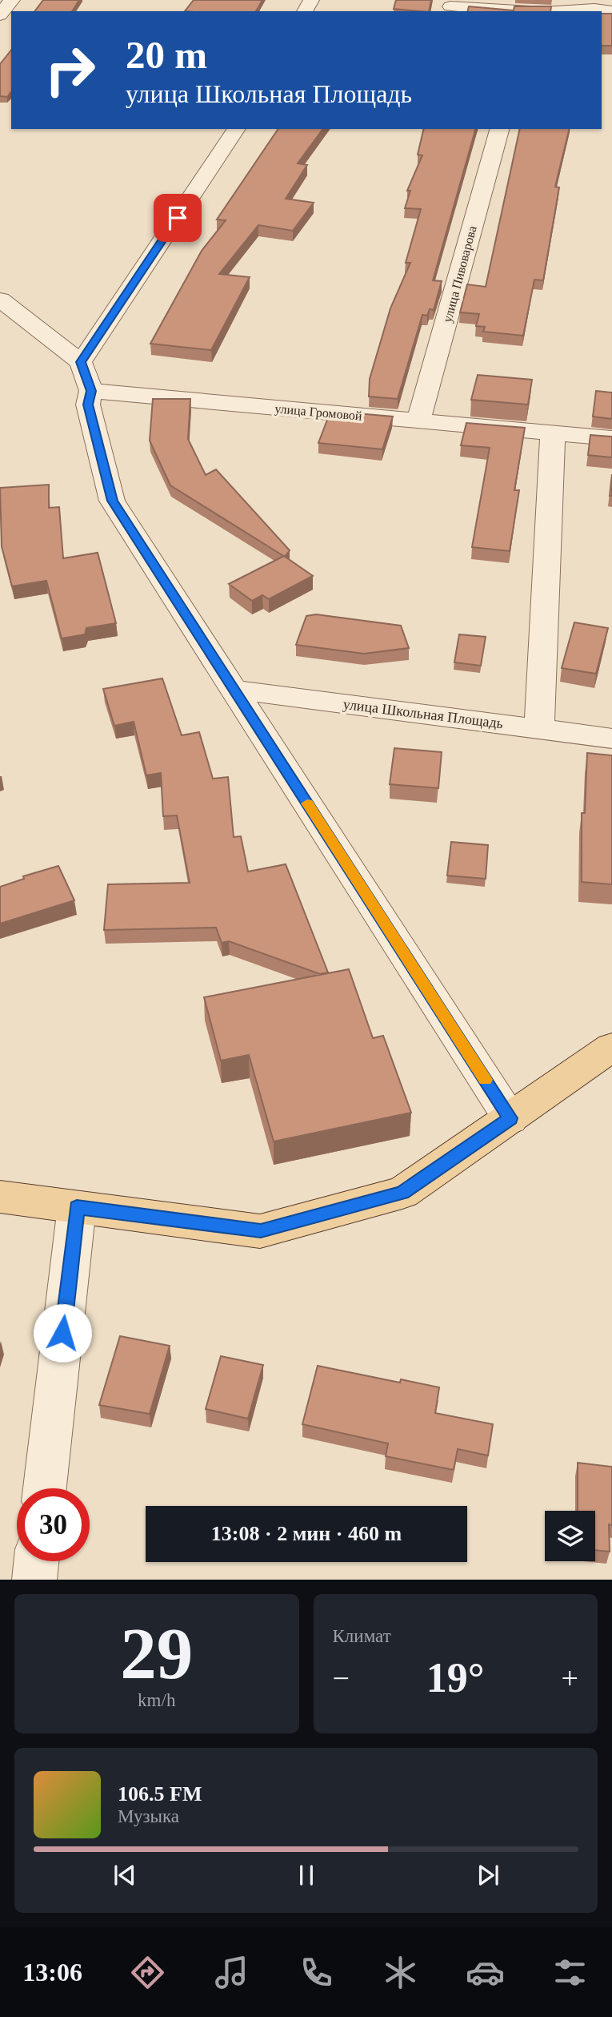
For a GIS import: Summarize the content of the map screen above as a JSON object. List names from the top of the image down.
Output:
{
  "streets": {
    "street": ["улица Пивоварова", "улица Громовой", "улица Школьная Площадь"]
  },
  "crossings": [
    ["улица Пивоварова", "улица Громовой"]
  ],
  "page": {
    "turn": ["20 m", "улица Школьная Площадь"],
    "limit": "30",
    "trip": "13:08 · 2 мин · 460 m",
    "tile": [
      ["29", "km/h"],
      "Климат"
    ],
    "heat": ["−", "19°", "+"],
    "song": ["106.5 FM", "Музыка"],
    "tabs": "13:06"
  }
}
